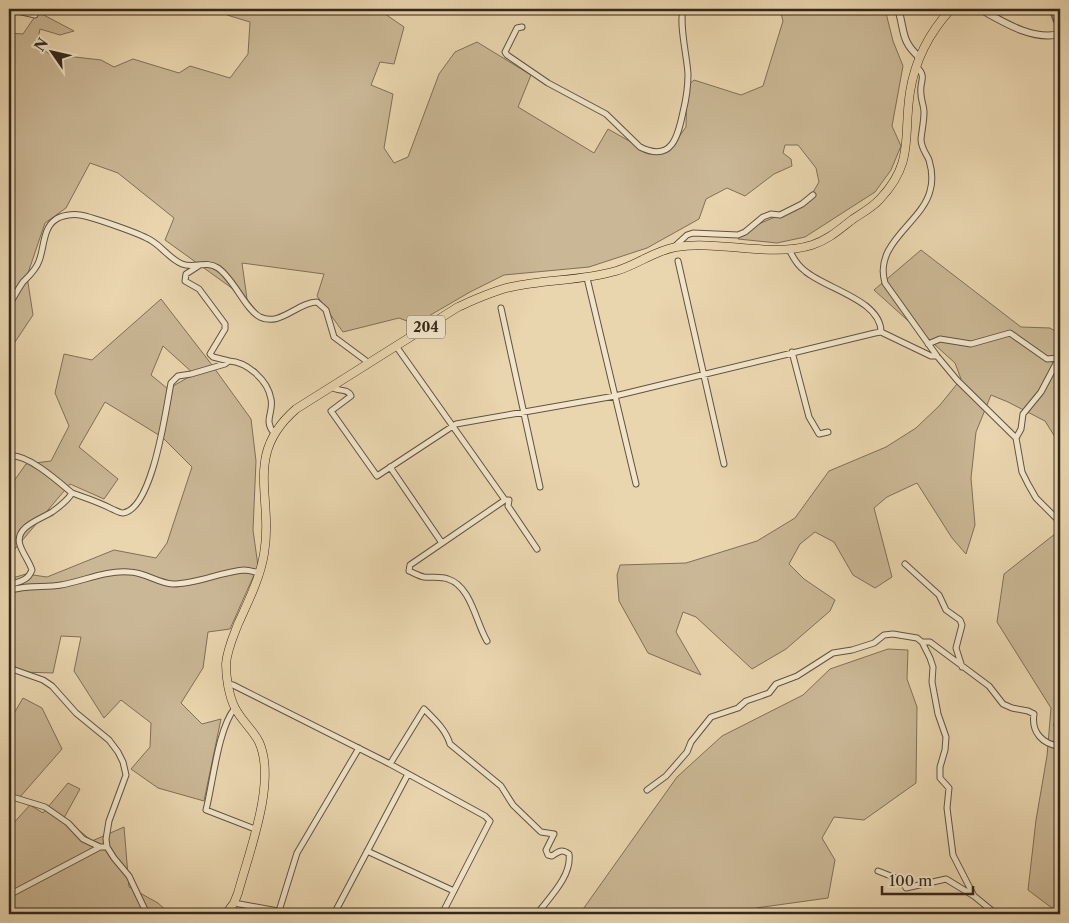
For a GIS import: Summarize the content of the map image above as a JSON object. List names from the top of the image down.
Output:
{
  "streets": {
    "highway": ["204"]
  },
  "scale_bar": "100 m",
  "north": "top left"
}
